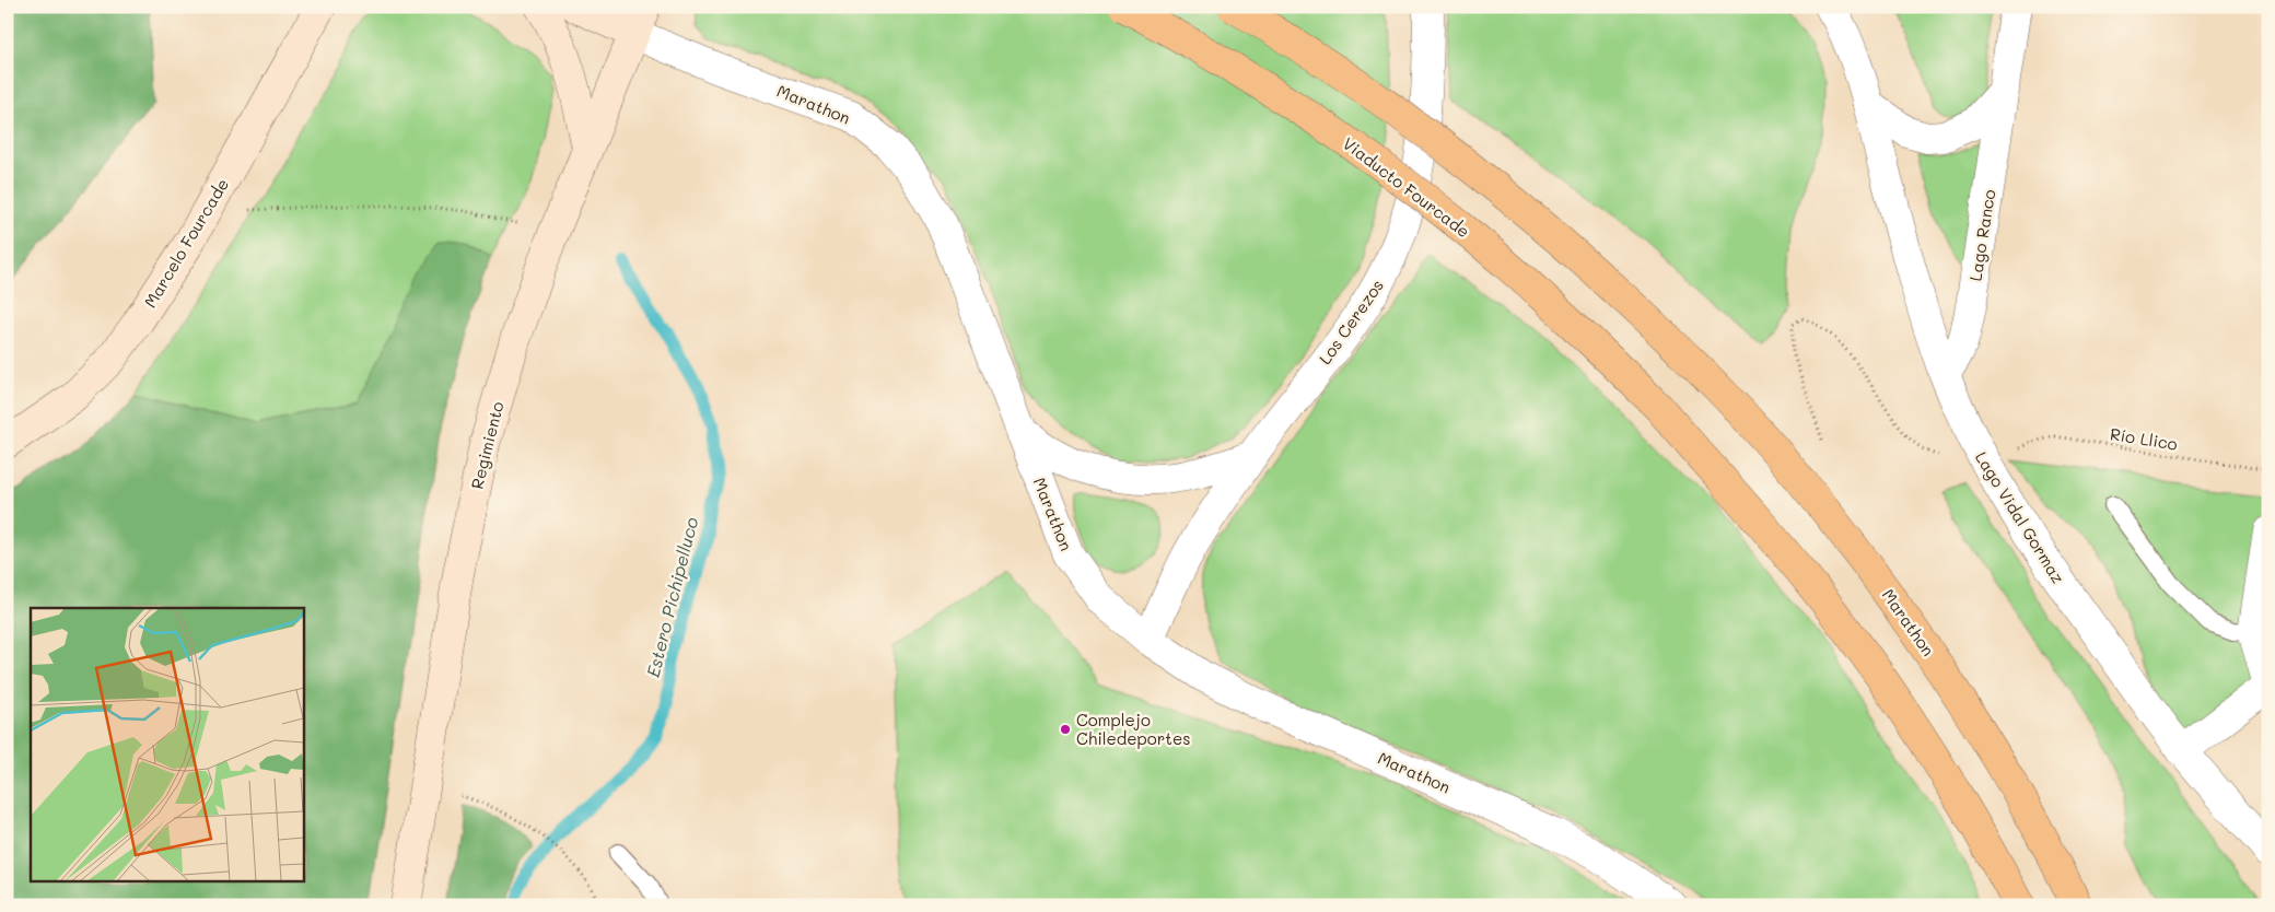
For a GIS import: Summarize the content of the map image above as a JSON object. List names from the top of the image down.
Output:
{
  "streets": {
    "main road": [
      "Marathon",
      "Viaducto Fourcade",
      "Marcelo Fourcade",
      "Regimiento"
    ],
    "street": ["Lago Ranco", "Los Cerezos", "Lago Vidal Gormaz"],
    "path": ["Río Llico"]
  },
  "crossings": [
    ["Marathon", "Los Cerezos"],
    ["Marathon", "Regimiento"],
    ["Lago Ranco", "Lago Vidal Gormaz"]
  ],
  "water": ["Estero Pichipelluco"],
  "places": ["Complejo Chiledeportes"]
}
